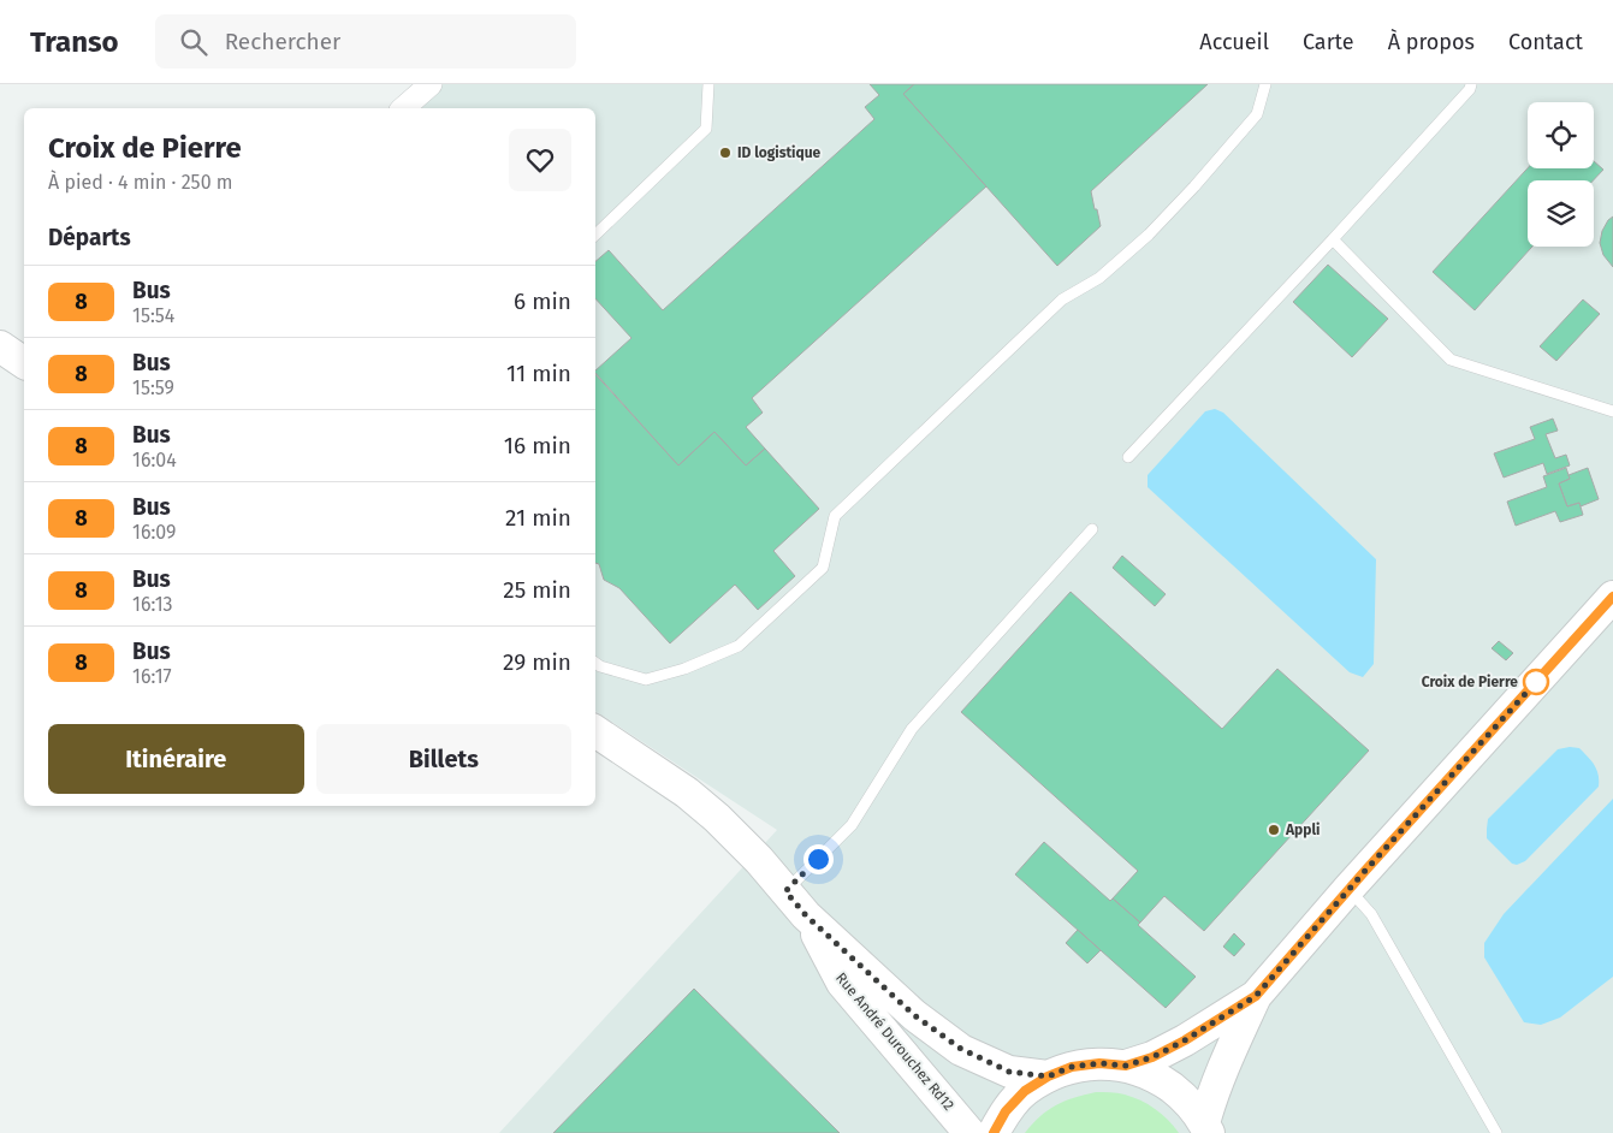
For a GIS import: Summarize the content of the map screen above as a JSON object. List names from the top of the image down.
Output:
{
  "streets": {
    "main road": ["Rue André Durouchez Rd12"]
  },
  "places": ["ID logistique", "Croix de Pierre", "Appli"],
  "lines": ["bus line 8"],
  "page": {
    "header": "Transo",
    "search": "Rechercher",
    "nav": [
      "Accueil",
      "Carte",
      "À propos",
      "Contact"
    ],
    "heading": [
      ["Croix de Pierre", "À pied · 4 min · 250 m"],
      "Départs"
    ],
    "list": [
      {
        "mark": "8",
        "name": "Bus",
        "note": "15:54",
        "value": "6 min"
      },
      {
        "mark": "8",
        "name": "Bus",
        "note": "15:59",
        "value": "11 min"
      },
      {
        "mark": "8",
        "name": "Bus",
        "note": "16:04",
        "value": "16 min"
      },
      {
        "mark": "8",
        "name": "Bus",
        "note": "16:09",
        "value": "21 min"
      },
      {
        "mark": "8",
        "name": "Bus",
        "note": "16:13",
        "value": "25 min"
      },
      {
        "mark": "8",
        "name": "Bus",
        "note": "16:17",
        "value": "29 min"
      }
    ],
    "buttons": ["Itinéraire", "Billets"]
  }
}
